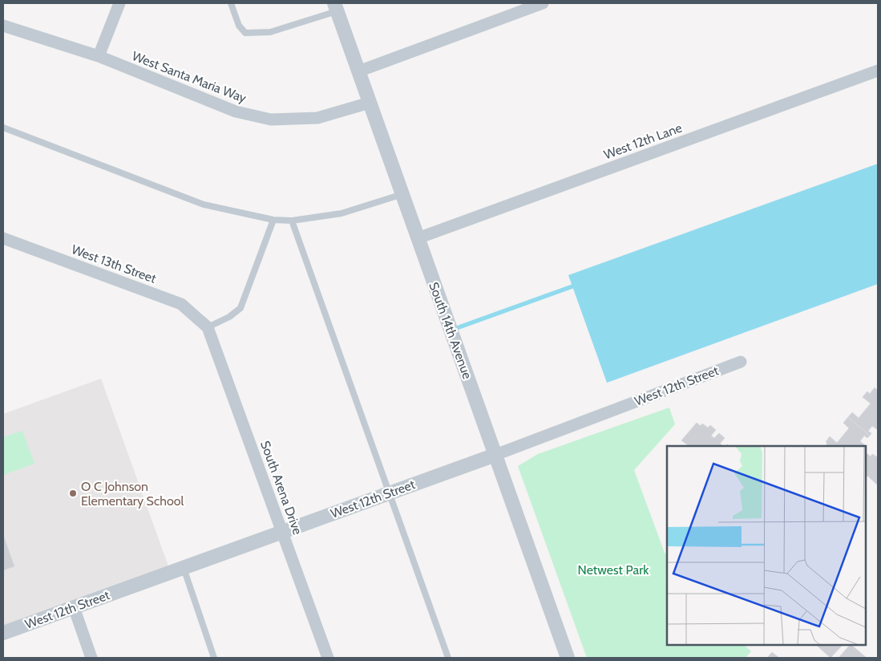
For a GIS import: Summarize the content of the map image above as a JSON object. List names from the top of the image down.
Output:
{
  "streets": {
    "street": [
      "West Santa Maria Way",
      "West 12th Lane",
      "West 13th Street",
      "South 14th Avenue",
      "West 12th Street",
      "South Arena Drive"
    ]
  },
  "crossings": [
    ["West Santa Maria Way", "South 14th Avenue"],
    ["West 12th Lane", "South 14th Avenue"],
    ["West 13th Street", "South Arena Drive"],
    ["South 14th Avenue", "West 12th Street"],
    ["West 12th Street", "South Arena Drive"]
  ],
  "parks": ["Netwest Park"],
  "places": ["O C Johnson Elementary School"]
}
